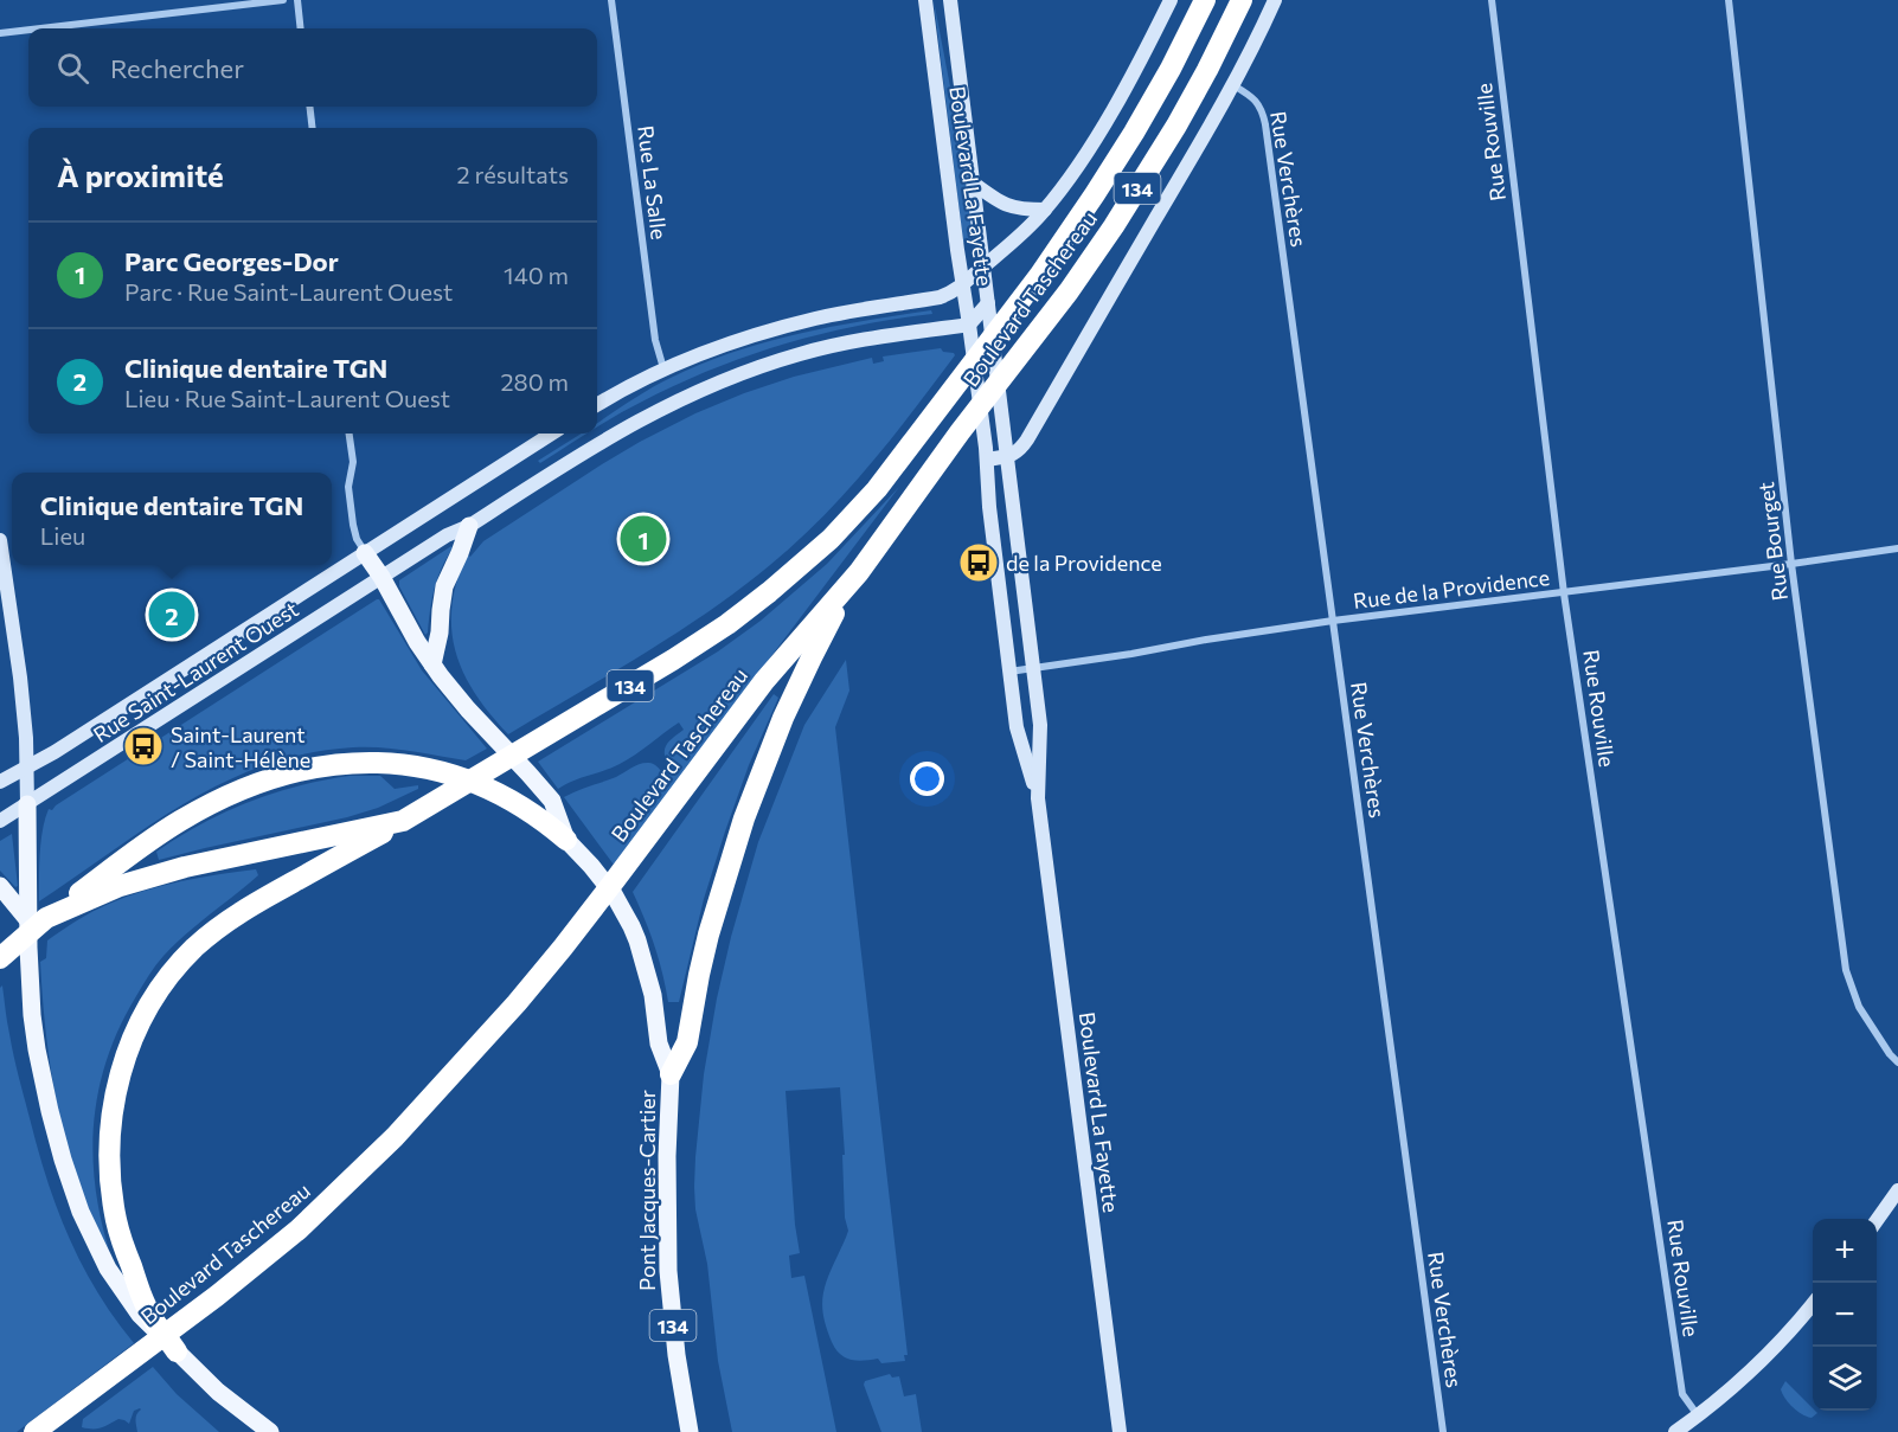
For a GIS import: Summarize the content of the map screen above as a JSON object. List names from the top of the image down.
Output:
{
  "streets": {
    "highway": ["134", "Boulevard Taschereau"],
    "main road": ["Pont Jacques-Cartier"],
    "street": [
      "Rue Rouville",
      "Rue Verchères",
      "Rue La Salle",
      "Boulevard La Fayette",
      "Rue Bourget",
      "Rue de la Providence",
      "Rue Saint-Laurent Ouest"
    ]
  },
  "crossings": [
    ["Rue Rouville", "Rue de la Providence"],
    ["Rue Verchères", "Rue de la Providence"],
    ["Boulevard La Fayette", "Boulevard Taschereau"],
    ["Boulevard La Fayette", "Rue de la Providence"],
    ["Boulevard La Fayette", "Rue Saint-Laurent Ouest"],
    ["Rue Bourget", "Rue de la Providence"]
  ],
  "places": {
    "bus stop": ["de la Providence", "Saint-Laurent / Saint-Hélène"]
  },
  "page": {
    "search": "Rechercher",
    "heading": ["À proximité", "2 résultats"],
    "list": [
      {
        "mark": "1",
        "name": "Parc Georges-Dor",
        "note": "Parc · Rue Saint-Laurent Ouest",
        "value": "140 m"
      },
      {
        "mark": "2",
        "name": "Clinique dentaire TGN",
        "note": "Lieu · Rue Saint-Laurent Ouest",
        "value": "280 m"
      }
    ],
    "popup": ["Clinique dentaire TGN", "Lieu"],
    "pins": ["1", "2"],
    "map_buttons": ["+", "−"]
  }
}
